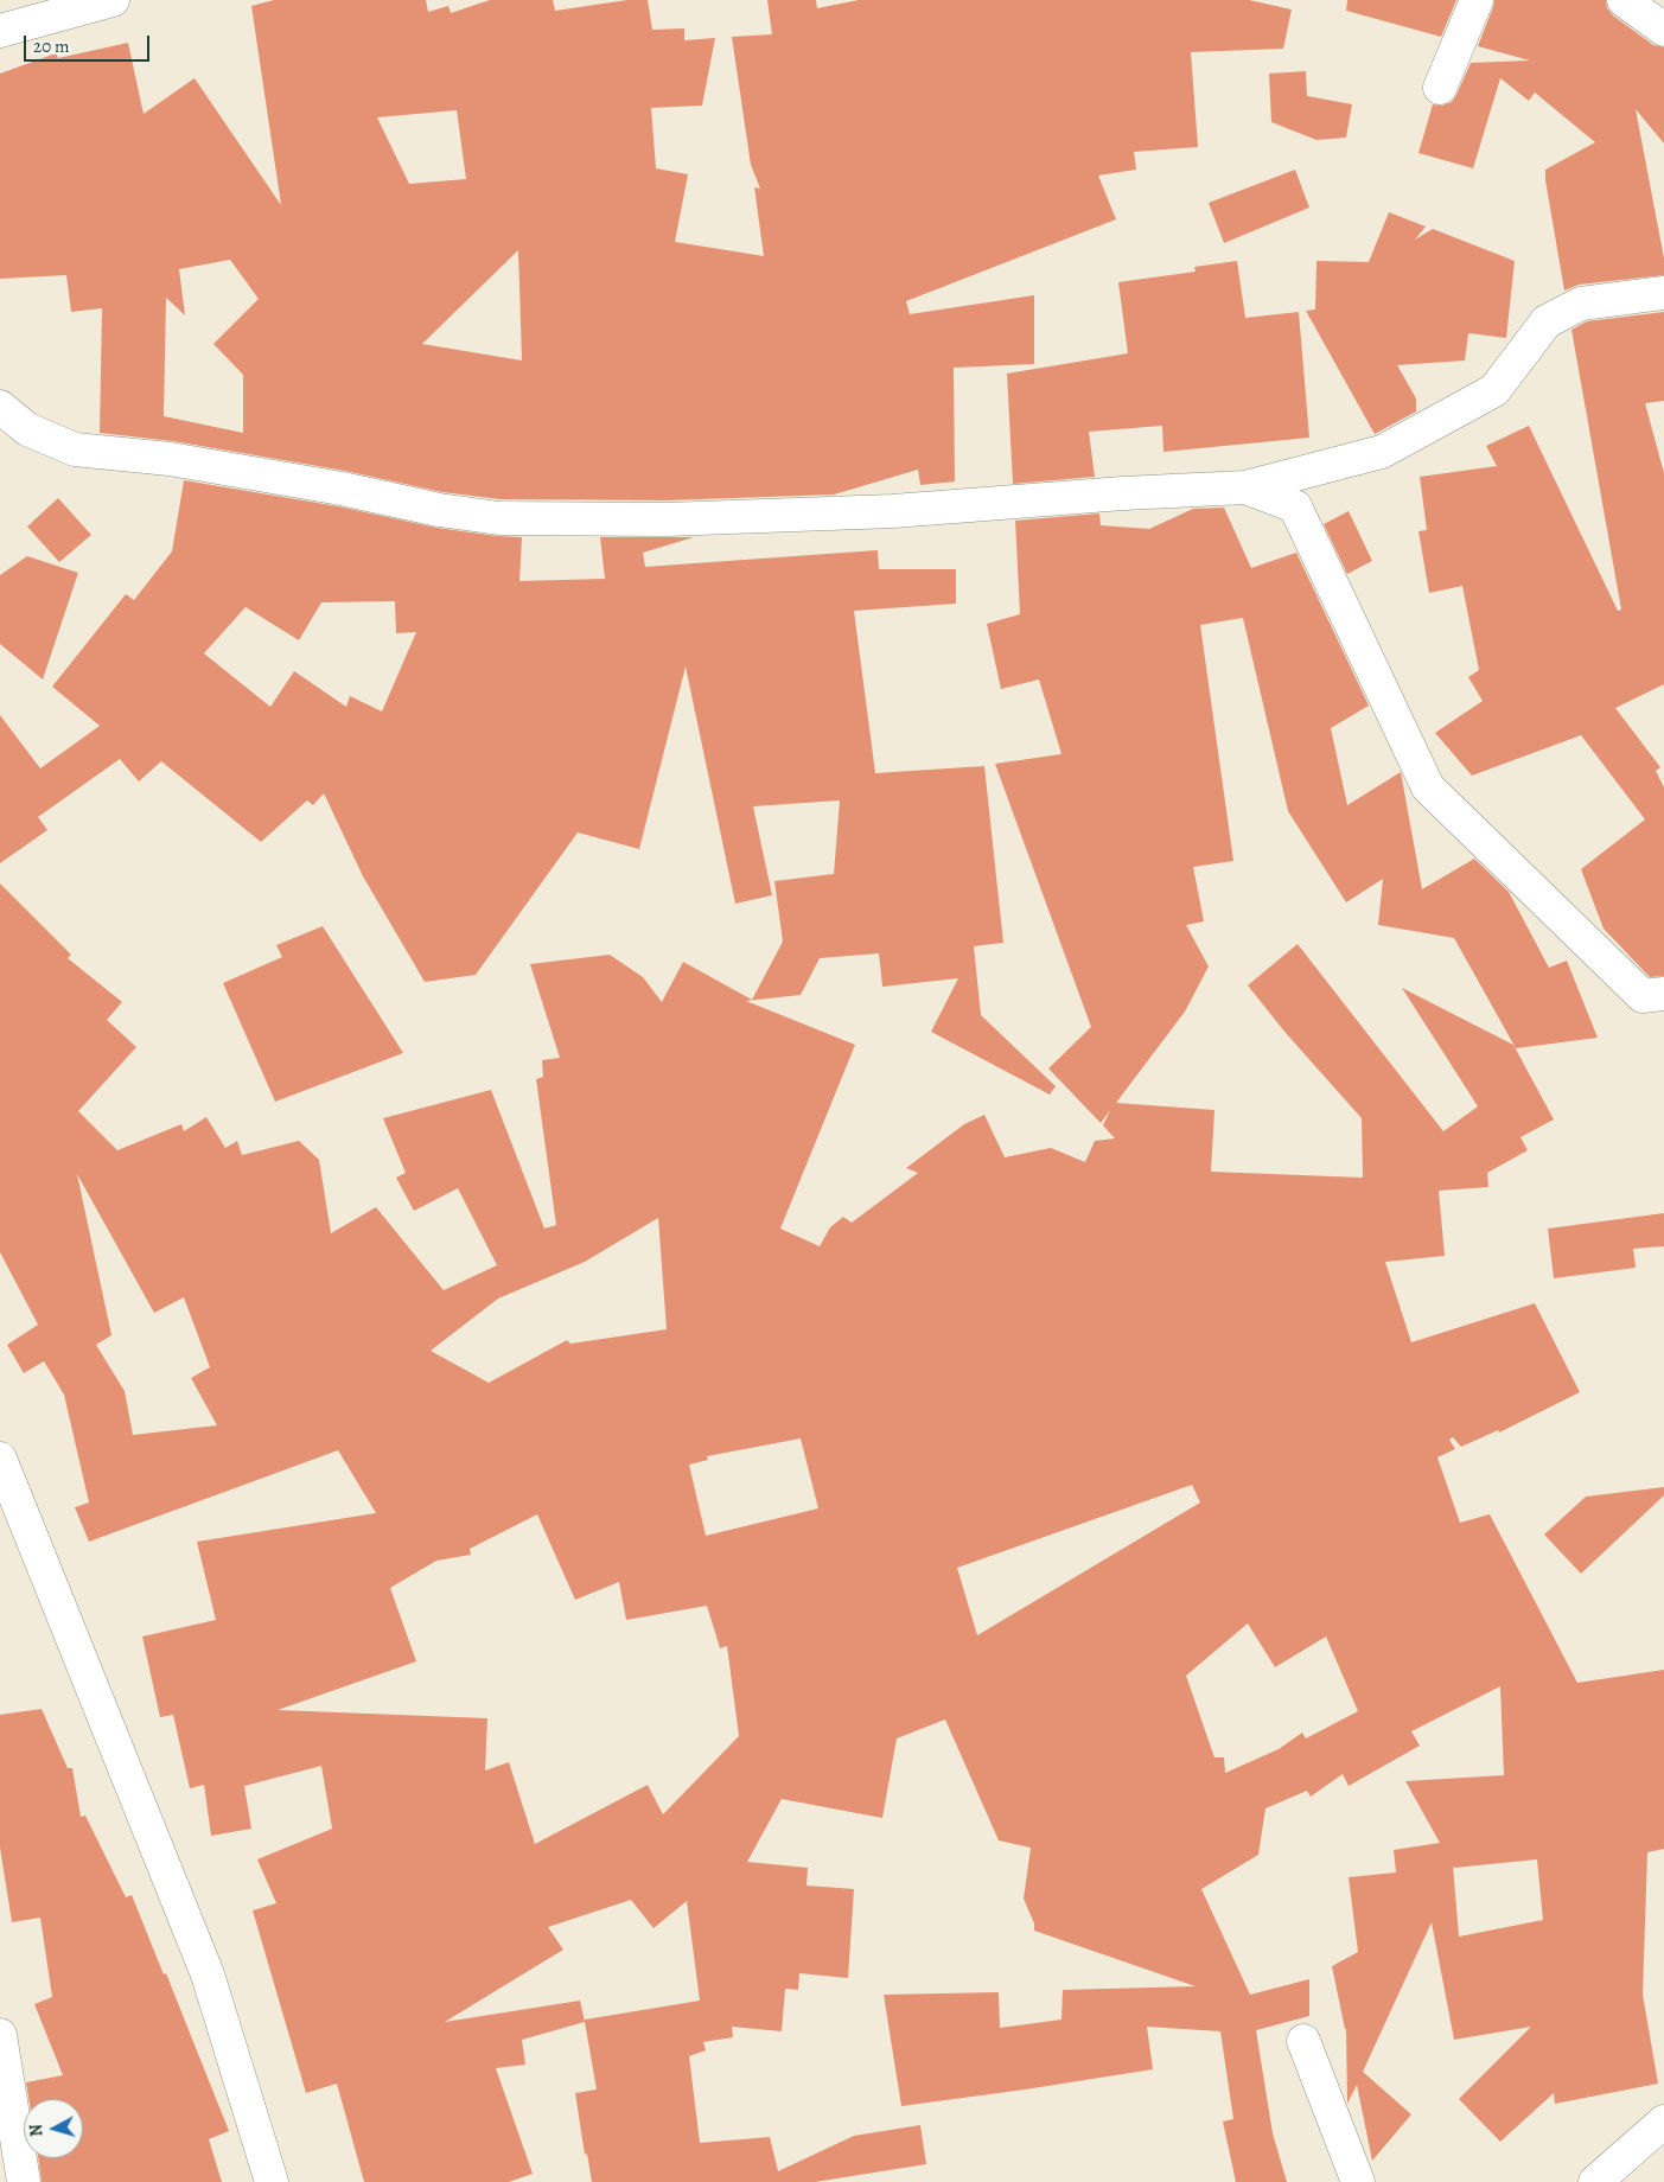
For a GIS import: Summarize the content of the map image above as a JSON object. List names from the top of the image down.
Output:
{
  "scale_bar": "20 m",
  "north": "left"
}
